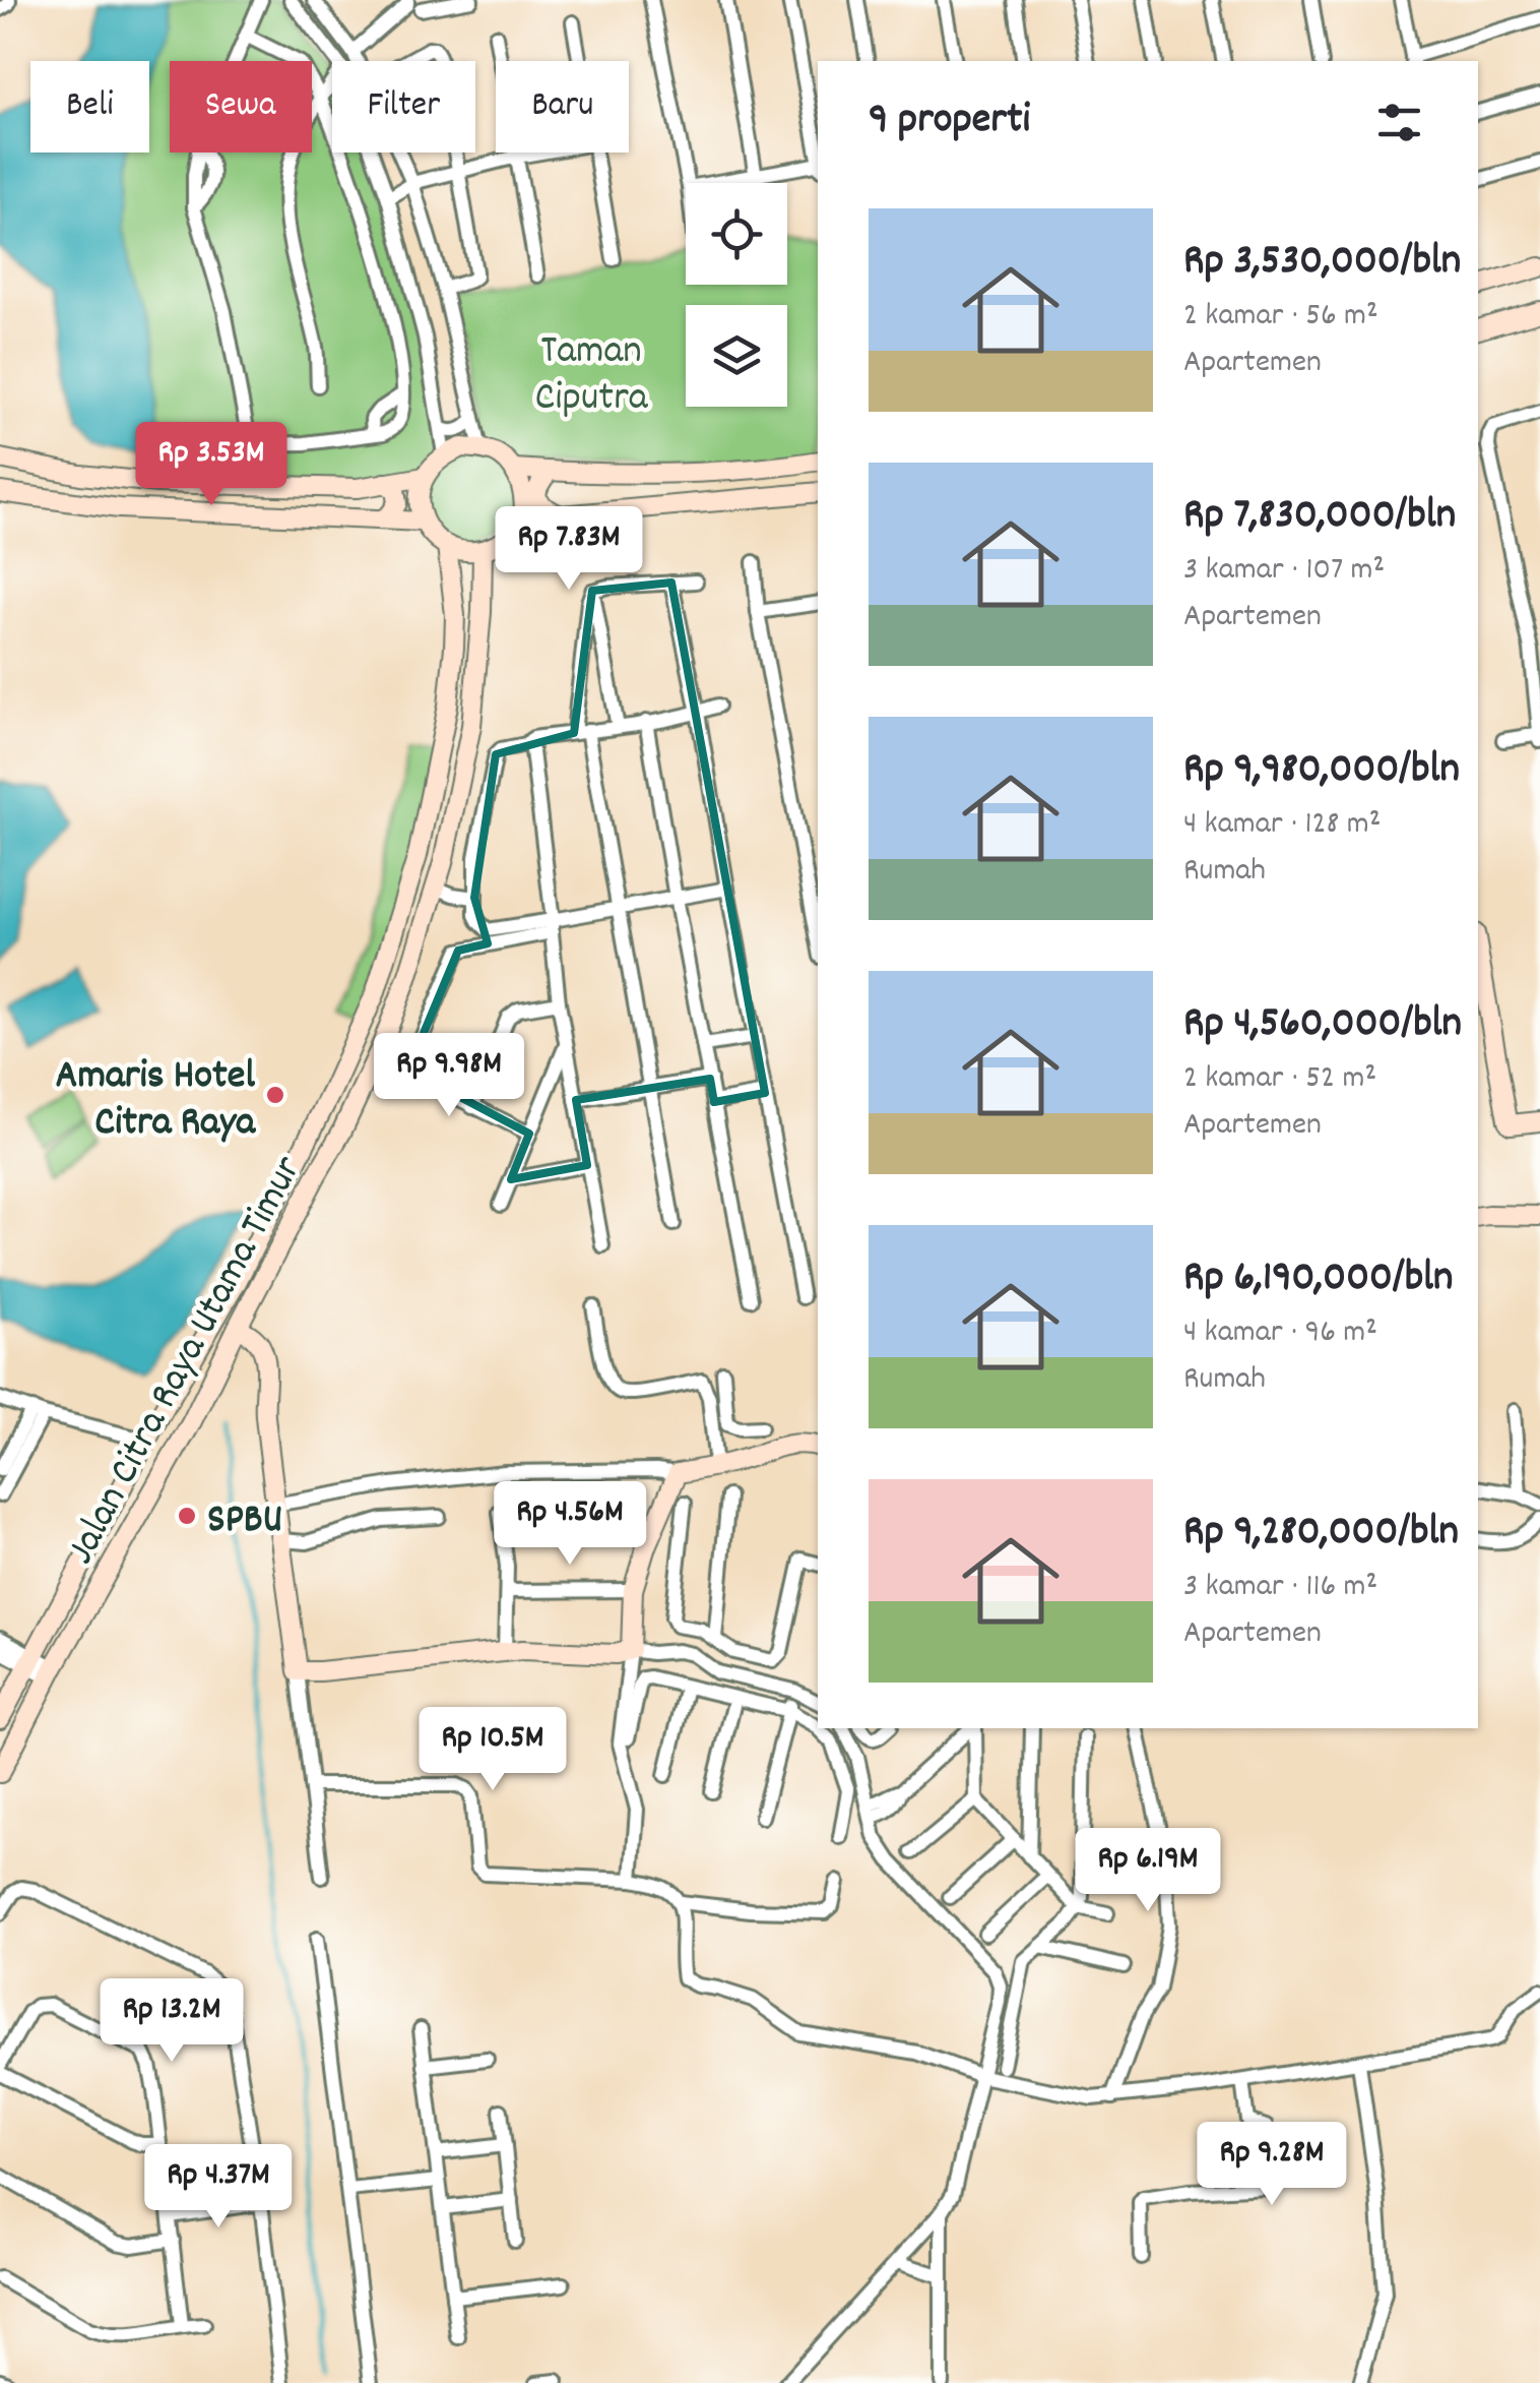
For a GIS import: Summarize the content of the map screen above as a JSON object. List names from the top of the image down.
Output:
{
  "streets": {
    "main road": ["Jalan Citra Raya Utama Timur"]
  },
  "parks": ["Taman Ciputra"],
  "places": ["Amaris Hotel Citra Raya", "SPBU"],
  "page": {
    "chip": [
      "Beli",
      "Sewa",
      "Filter",
      "Baru"
    ],
    "heading": "9 properti",
    "list": [
      {
        "name": "Rp 3,530,000/bln",
        "note": "2 kamar · 56 m² · Apartemen"
      },
      {
        "name": "Rp 7,830,000/bln",
        "note": "3 kamar · 107 m² · Apartemen"
      },
      {
        "name": "Rp 9,980,000/bln",
        "note": "4 kamar · 128 m² · Rumah"
      },
      {
        "name": "Rp 4,560,000/bln",
        "note": "2 kamar · 52 m² · Apartemen"
      },
      {
        "name": "Rp 6,190,000/bln",
        "note": "4 kamar · 96 m² · Rumah"
      },
      {
        "name": "Rp 9,280,000/bln",
        "note": "3 kamar · 116 m² · Apartemen"
      }
    ],
    "price": [
      "Rp 3.53M",
      "Rp 7.83M",
      "Rp 9.98M",
      "Rp 4.56M",
      "Rp 10.5M",
      "Rp 6.19M",
      "Rp 13.2M",
      "Rp 9.28M",
      "Rp 4.37M"
    ]
  }
}
